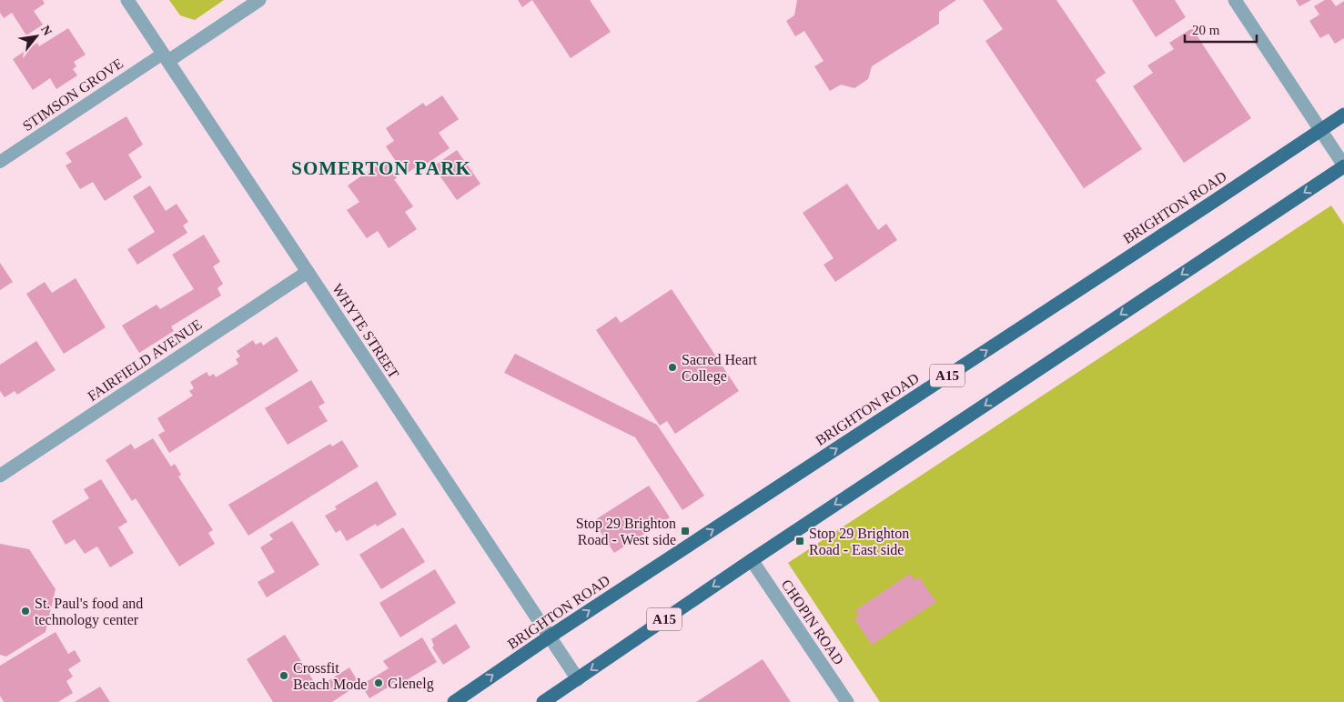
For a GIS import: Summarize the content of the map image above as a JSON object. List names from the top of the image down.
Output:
{
  "streets": {
    "main road": ["BRIGHTON ROAD", "A15"],
    "street": ["WHYTE STREET", "FAIRFIELD AVENUE", "CHOPIN ROAD"],
    "lane": ["STIMSON GROVE"]
  },
  "crossings": [
    ["STIMSON GROVE", "WHYTE STREET"],
    ["BRIGHTON ROAD", "WHYTE STREET"],
    ["WHYTE STREET", "FAIRFIELD AVENUE"],
    ["WHYTE STREET", "A15"],
    ["A15", "CHOPIN ROAD"]
  ],
  "districts": ["SOMERTON PARK"],
  "places": {
    "other": [
      "Sacred Heart College",
      "St. Paul's food and technology center",
      "Crossfit Beach Mode",
      "Glenelg"
    ],
    "transit": ["Stop 29 Brighton Road - West side", "Stop 29 Brighton Road - East side"]
  },
  "scale_bar": "20 m",
  "north": "top right"
}
